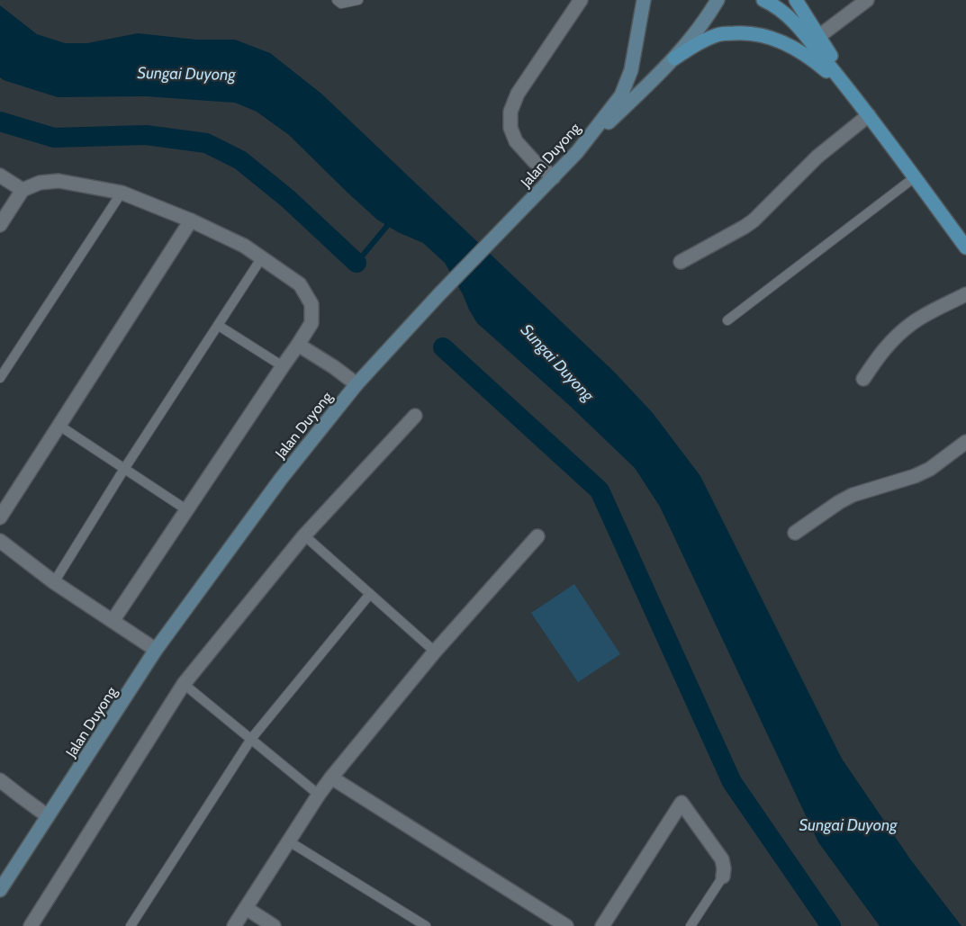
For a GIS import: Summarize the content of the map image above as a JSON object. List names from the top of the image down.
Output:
{
  "streets": {
    "main road": ["Jalan Duyong"]
  },
  "water": ["Sungai Duyong"]
}
